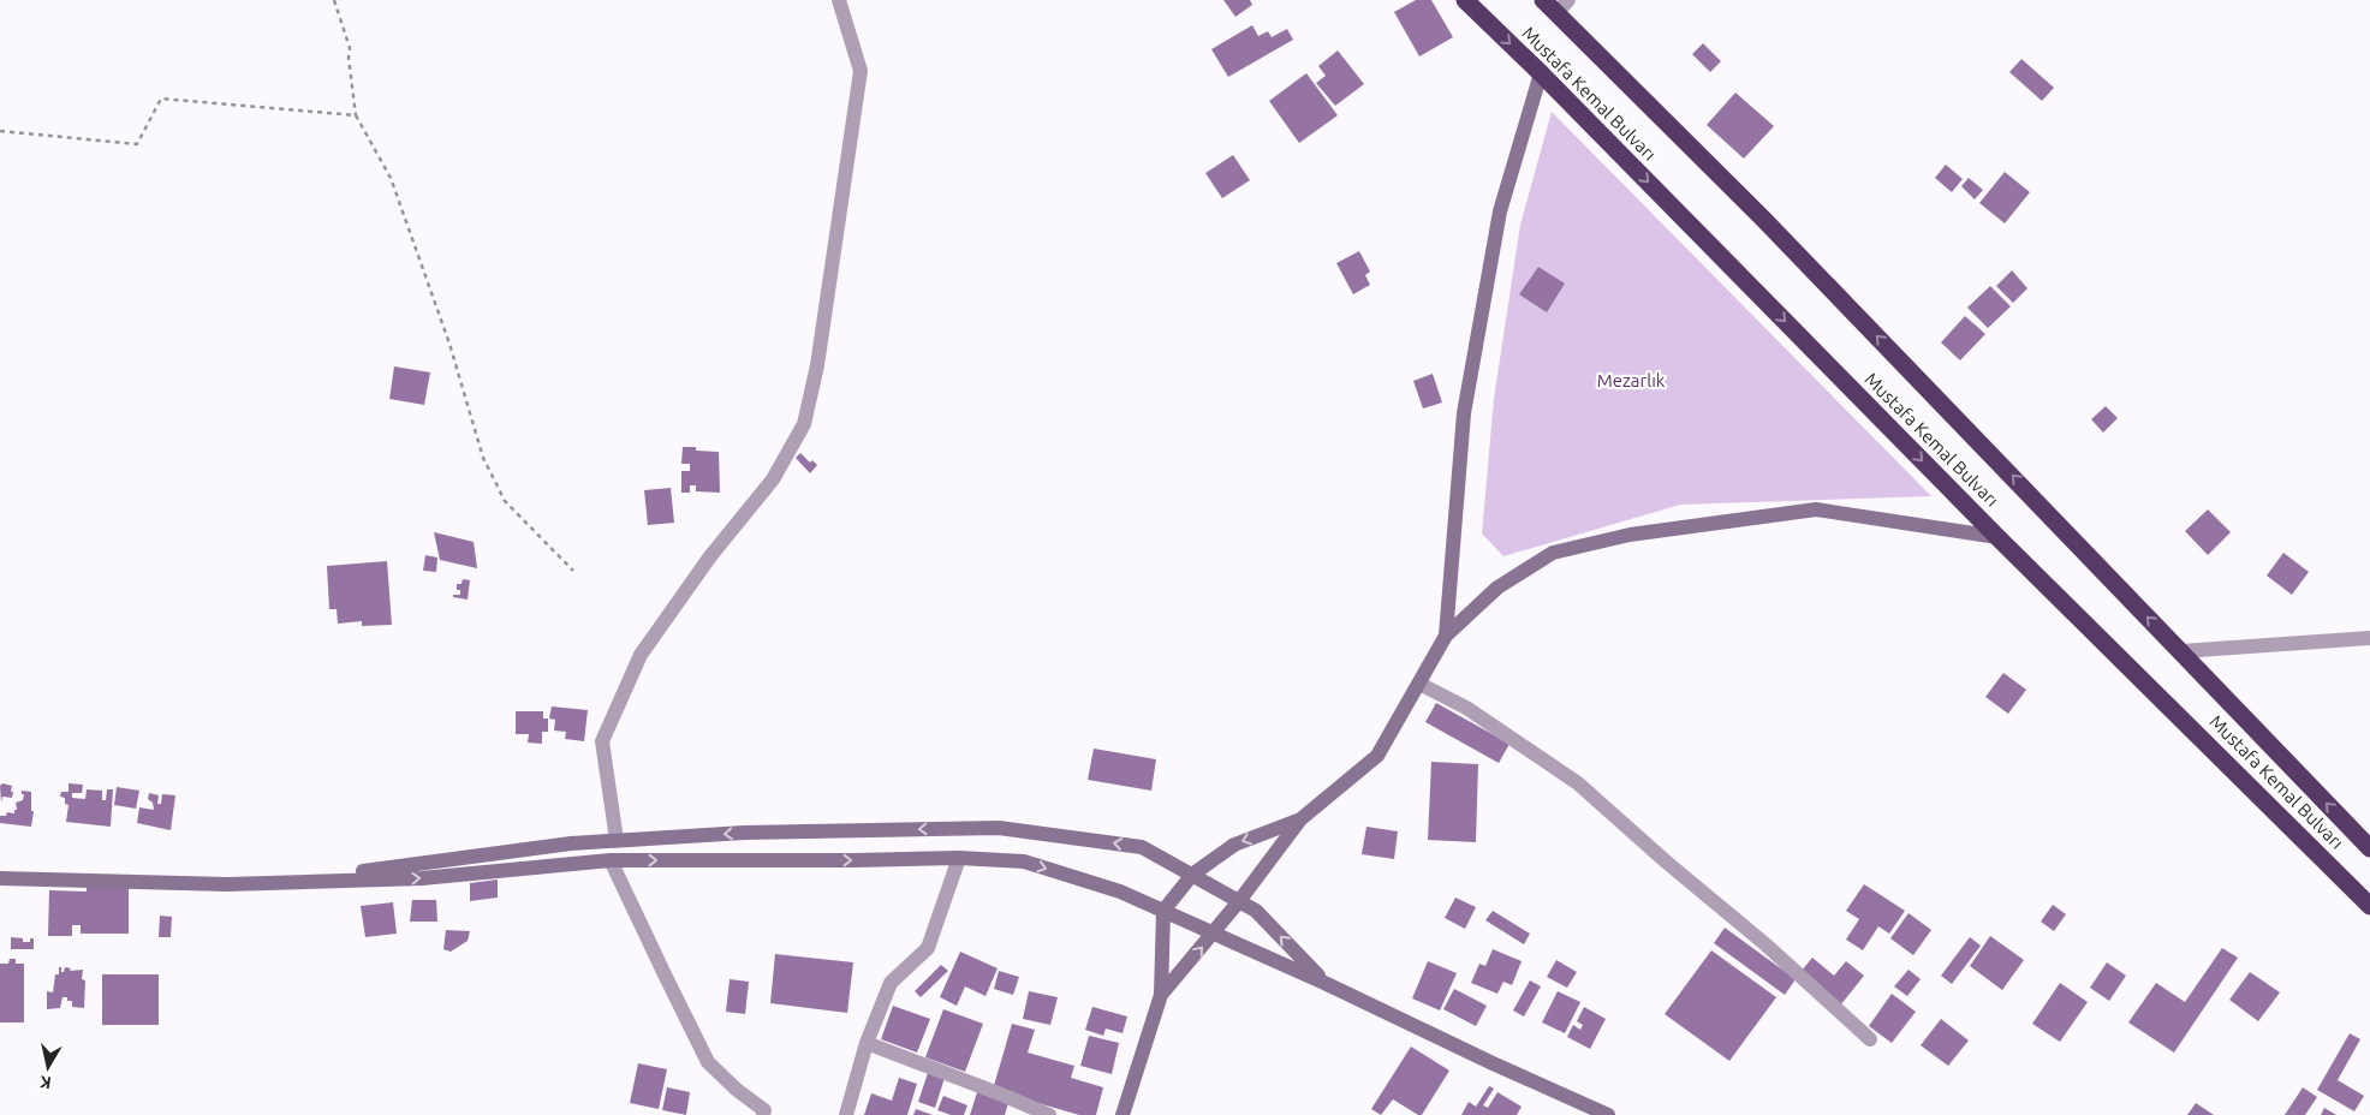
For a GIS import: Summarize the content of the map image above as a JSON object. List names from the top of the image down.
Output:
{
  "streets": {
    "highway": ["Mustafa Kemal Bulvarı"]
  },
  "parks": ["Mezarlık"],
  "north": "bottom"
}
